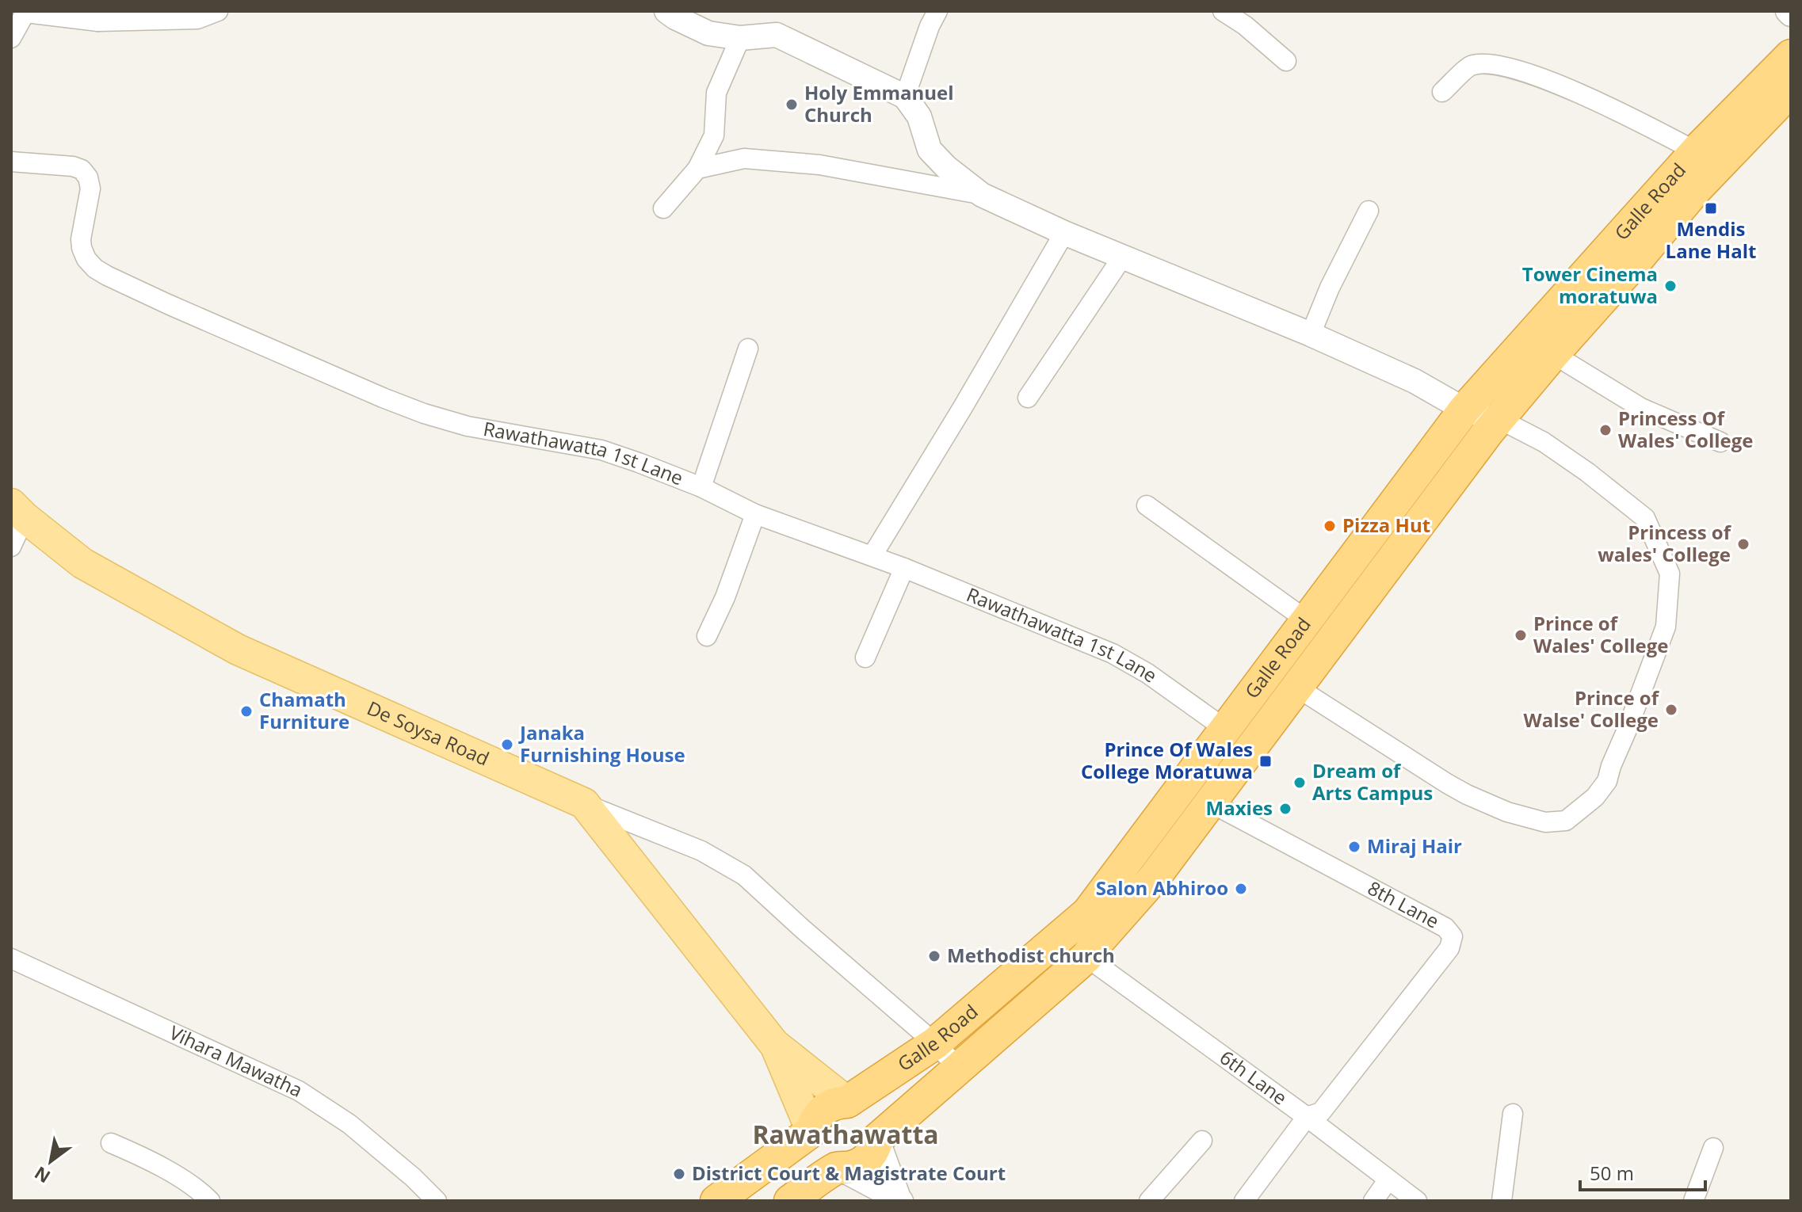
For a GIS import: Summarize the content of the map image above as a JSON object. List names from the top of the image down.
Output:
{
  "streets": {
    "highway": ["Galle Road", "De Soysa Road"],
    "street": [
      "Rawathawatta 1st Lane",
      "8th Lane",
      "Vihara Mawatha",
      "6th Lane"
    ]
  },
  "crossings": [
    ["Galle Road", "Rawathawatta 1st Lane"],
    ["Galle Road", "De Soysa Road"],
    ["Galle Road", "8th Lane"],
    ["Galle Road", "6th Lane"],
    ["8th Lane", "6th Lane"]
  ],
  "districts": ["Rawathawatta"],
  "places": {
    "other": [
      "Holy Emmanuel Church",
      "Tower Cinema moratuwa",
      "Princess Of Wales' College",
      "Pizza Hut",
      "Princess of wales' College",
      "Prince of Wales' College",
      "Prince of Walse' College",
      "Chamath Furniture",
      "Janaka Furnishing House",
      "Dream of Arts Campus",
      "Maxies",
      "Miraj Hair",
      "Salon Abhiroo",
      "Methodist church",
      "District Court & Magistrate Court"
    ],
    "transit": ["Mendis Lane Halt", "Prince Of Wales College Moratuwa"]
  },
  "scale_bar": "50 m",
  "north": "bottom left"
}
